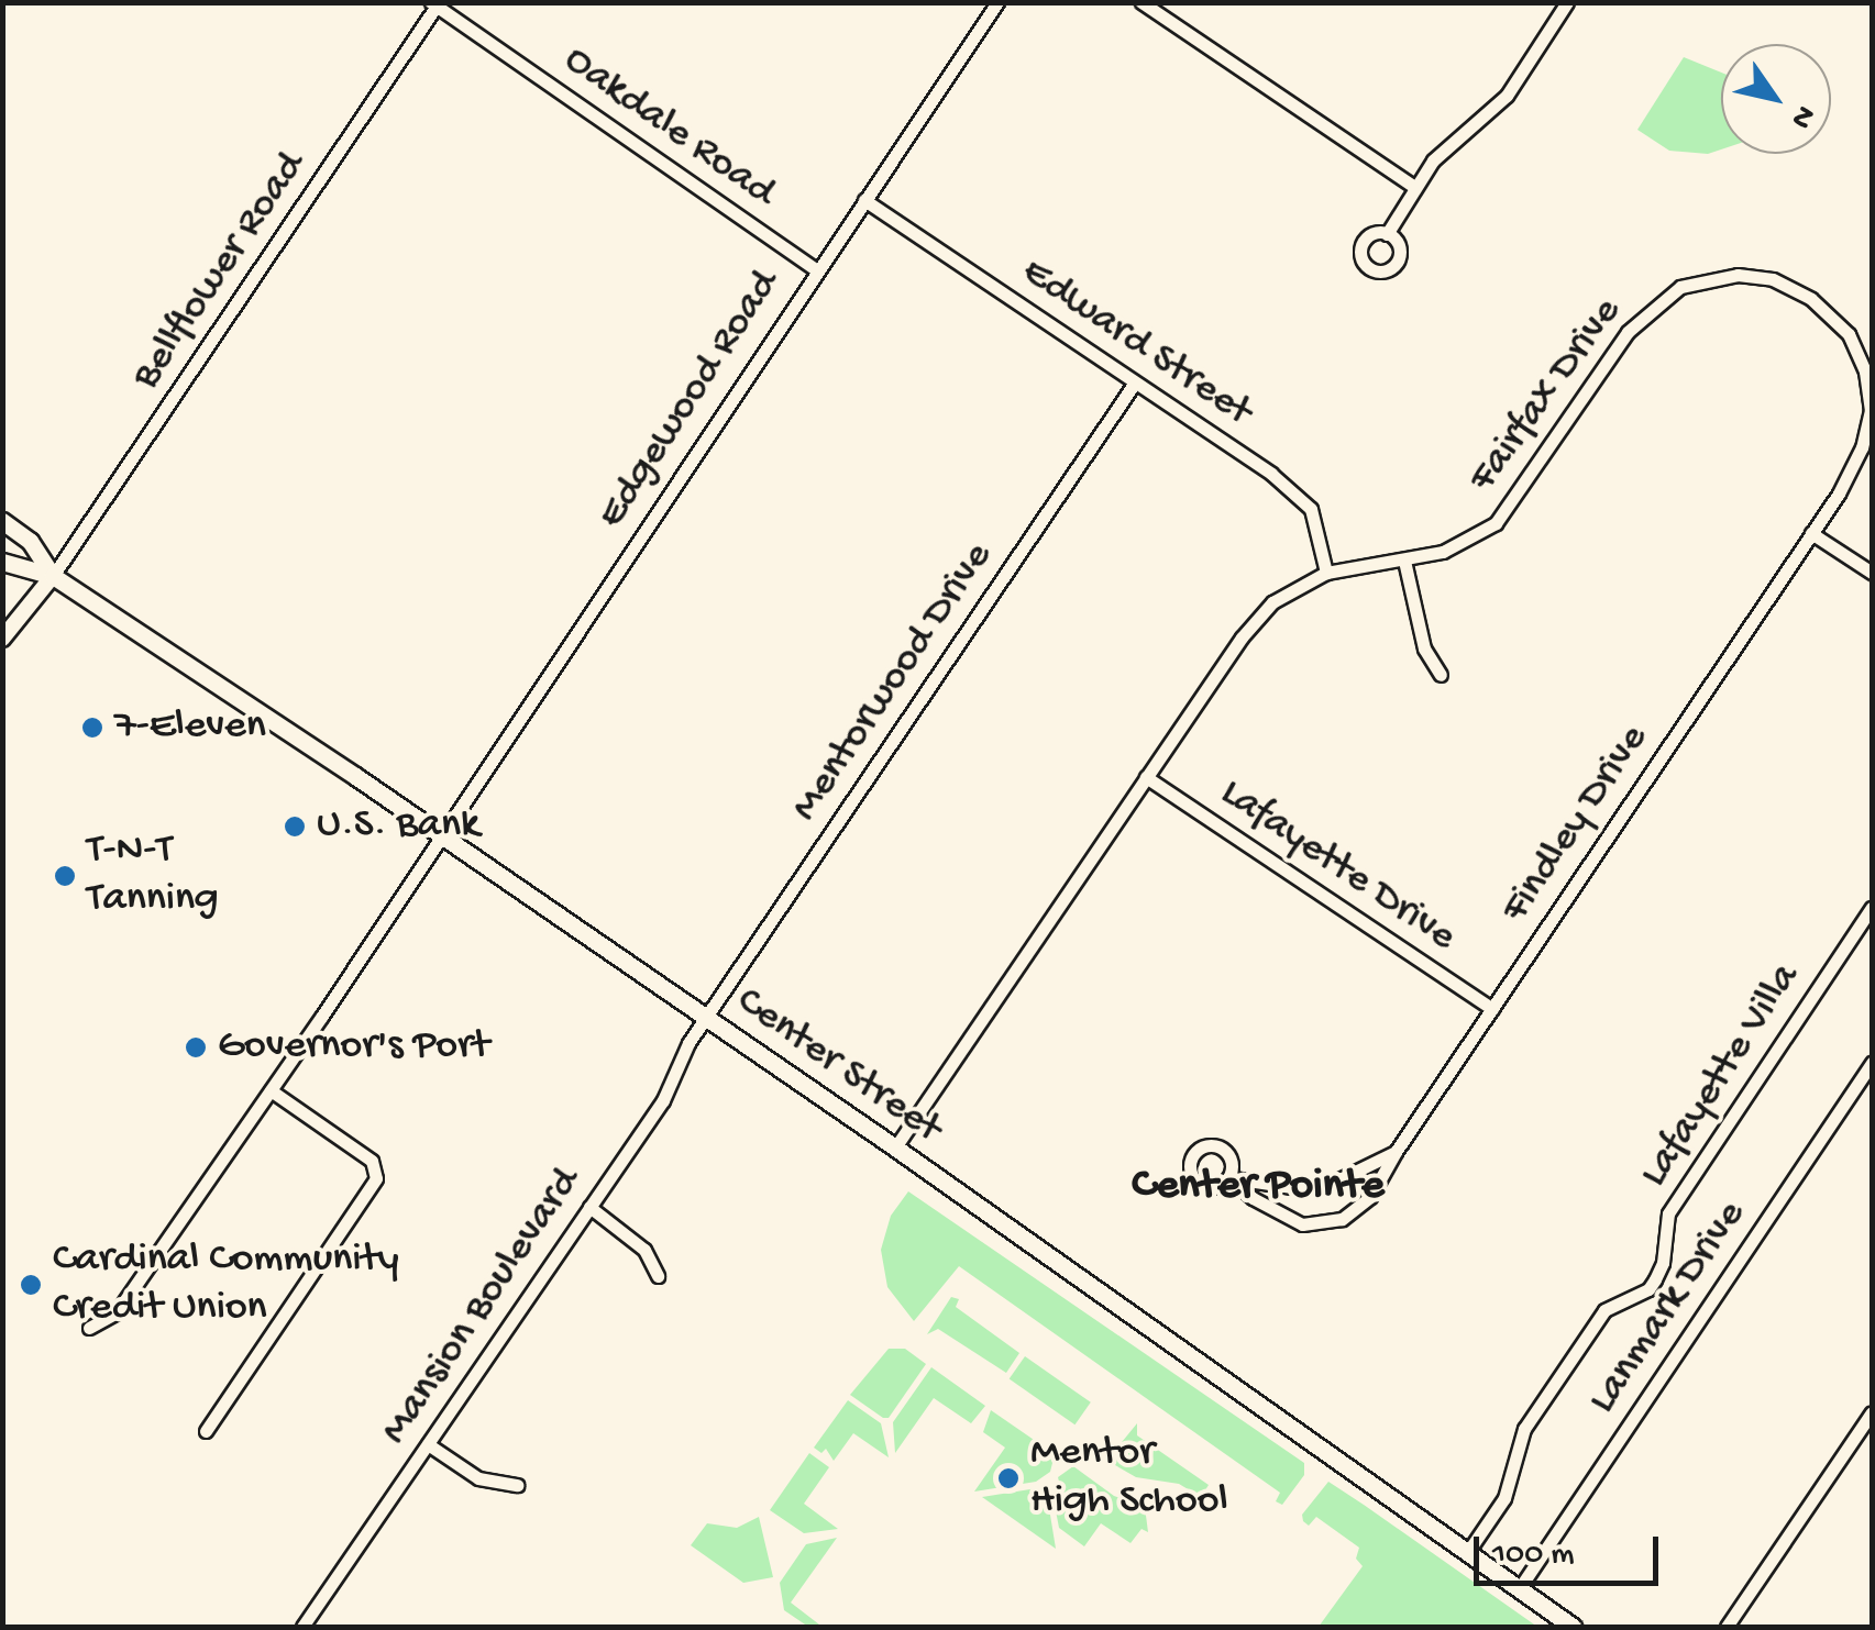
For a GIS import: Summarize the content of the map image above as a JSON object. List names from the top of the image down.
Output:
{
  "streets": {
    "main road": ["Center Street"],
    "street": [
      "Oakdale Road",
      "Bellflower Road",
      "Edward Street",
      "Fairfax Drive",
      "Edgewood Road",
      "Mentorwood Drive",
      "Findley Drive",
      "Lafayette Drive",
      "Lafayette Villa",
      "Mansion Boulevard",
      "Lanmark Drive"
    ]
  },
  "crossings": [
    ["Oakdale Road", "Bellflower Road"],
    ["Oakdale Road", "Edgewood Road"],
    ["Bellflower Road", "Center Street"],
    ["Edward Street", "Fairfax Drive"],
    ["Edward Street", "Edgewood Road"],
    ["Edward Street", "Mentorwood Drive"],
    ["Fairfax Drive", "Findley Drive"],
    ["Fairfax Drive", "Lafayette Drive"],
    ["Fairfax Drive", "Center Street"],
    ["Edgewood Road", "Center Street"],
    ["Mentorwood Drive", "Center Street"],
    ["Mentorwood Drive", "Mansion Boulevard"],
    ["Findley Drive", "Lafayette Drive"],
    ["Center Street", "Lafayette Villa"],
    ["Center Street", "Mansion Boulevard"],
    ["Center Street", "Lanmark Drive"]
  ],
  "districts": ["Center Pointe"],
  "places": [
    "7-Eleven",
    "U.S. Bank",
    "T-N-T Tanning",
    "Governor's Port",
    "Cardinal Community Credit Union",
    "Mentor High School"
  ],
  "scale_bar": "100 m",
  "north": "bottom right"
}
